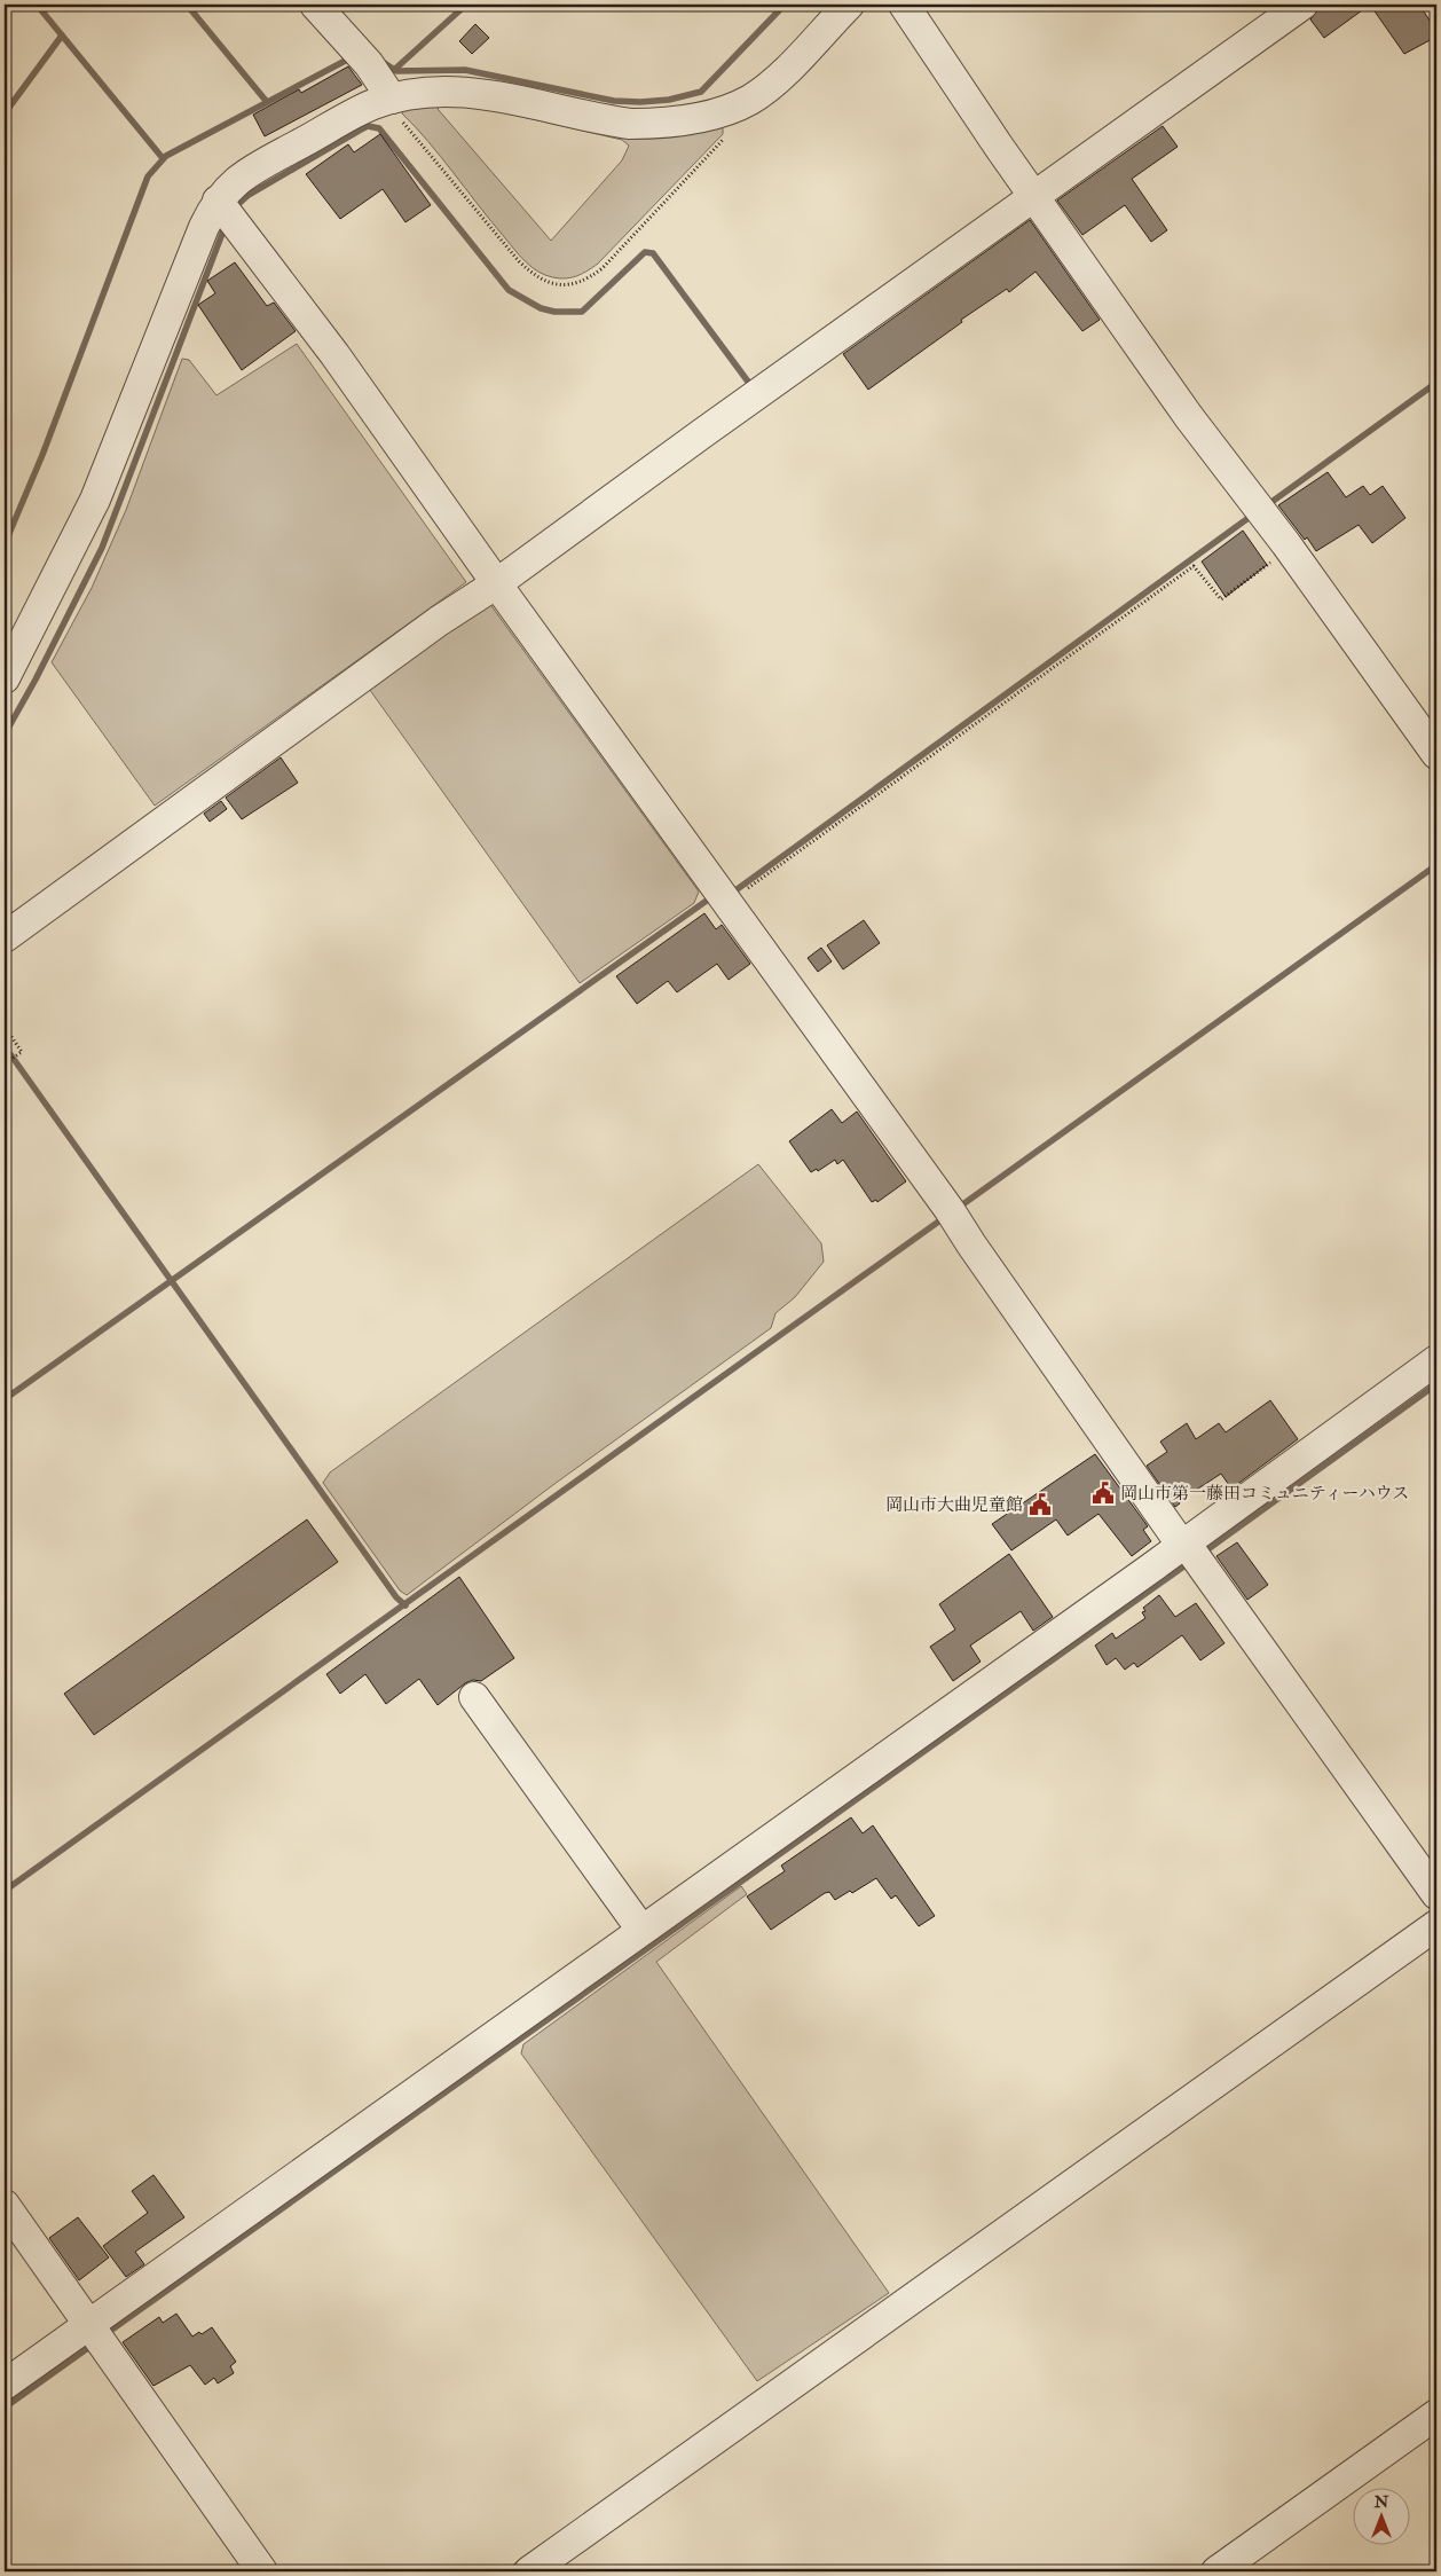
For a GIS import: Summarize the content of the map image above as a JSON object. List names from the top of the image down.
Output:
{
  "places": {
    "public building": ["岡山市第一藤田コミュニティーハウス", "岡山市大曲児童館"]
  },
  "north": "top"
}
